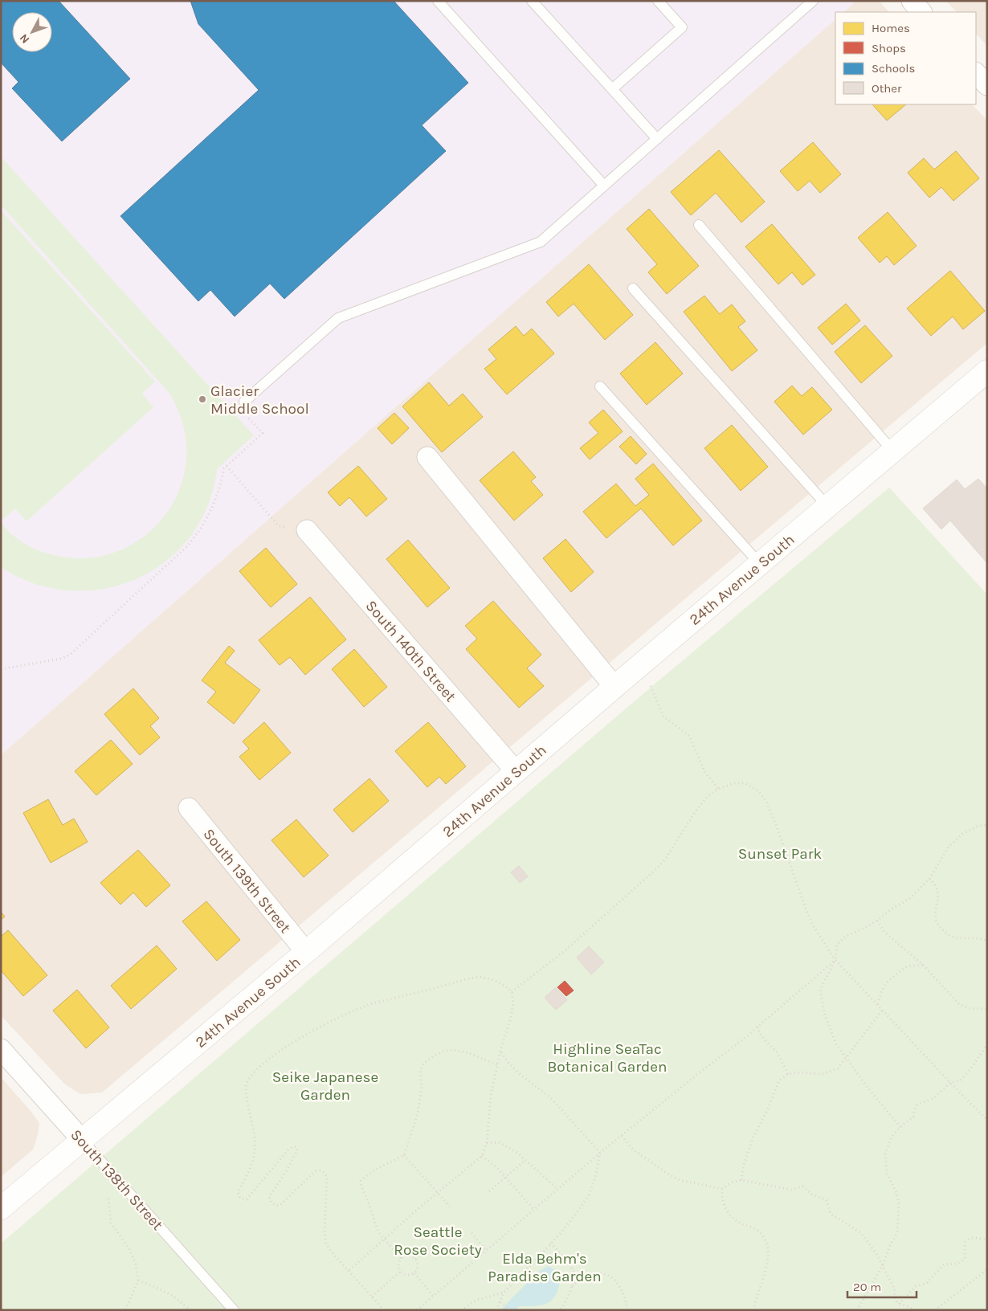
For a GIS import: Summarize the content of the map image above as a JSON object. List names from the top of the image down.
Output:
{
  "streets": {
    "street": [
      "24th Avenue South",
      "South 140th Street",
      "South 139th Street",
      "South 138th Street"
    ]
  },
  "crossings": [
    ["24th Avenue South", "South 140th Street"],
    ["24th Avenue South", "South 139th Street"],
    ["24th Avenue South", "South 138th Street"]
  ],
  "parks": [
    "Sunset Park",
    "Highline SeaTac Botanical Garden",
    "Seike Japanese Garden",
    "Seattle Rose Society",
    "Elda Behm's Paradise Garden"
  ],
  "places": ["Glacier Middle School"],
  "legend": [
    "Homes",
    "Shops",
    "Schools",
    "Other"
  ],
  "scale_bar": "20 m",
  "north": "bottom left"
}
